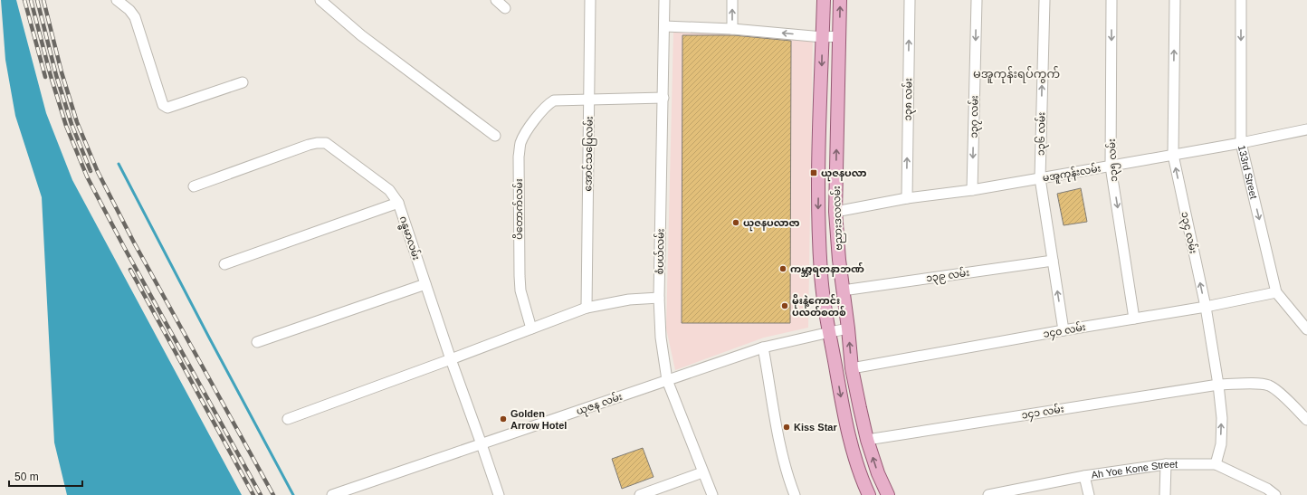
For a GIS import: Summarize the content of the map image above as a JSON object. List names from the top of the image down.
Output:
{
  "streets": {
    "main road": ["ဗညားဒလလမ်း"],
    "street": [
      "၁၃၈ လမ်း",
      "၁၃၇ လမ်း",
      "၁၃၆ လမ်း",
      "အောင်သပြေလမ်း",
      "၁၃၅ လမ်း",
      "133rd Street",
      "မအူကုန်းလမ်း",
      "ပိတောက်လမ်း",
      "၁၃၄ လမ်း",
      "ဂန္ဓမာလမ်း",
      "စံပယ်လမ်း",
      "၁၃၉ လမ်း",
      "၁၄၀ လမ်း",
      "ယုဇန လမ်း",
      "၁၄၁ လမ်း",
      "Ah Yoe Kone Street"
    ]
  },
  "crossings": [
    ["၁၃၈ လမ်း", "မအူကုန်းလမ်း"],
    ["၁၃၇ လမ်း", "မအူကုန်းလမ်း"],
    ["၁၃၆ လမ်း", "မအူကုန်းလမ်း"],
    ["၁၃၆ လမ်း", "၁၃၉ လမ်း"],
    ["၁၃၆ လမ်း", "၁၄၀ လမ်း"],
    ["အောင်သပြေလမ်း", "ပိတောက်လမ်း"],
    ["၁၃၅ လမ်း", "မအူကုန်းလမ်း"],
    ["၁၃၅ လမ်း", "၁၄၀ လမ်း"],
    ["133rd Street", "မအူကုန်းလမ်း"],
    ["133rd Street", "၁၄၀ လမ်း"],
    ["မအူကုန်းလမ်း", "ဗညားဒလလမ်း"],
    ["မအူကုန်းလမ်း", "၁၃၄ လမ်း"],
    ["ဗညားဒလလမ်း", "၁၃၉ လမ်း"],
    ["ဗညားဒလလမ်း", "၁၄၀ လမ်း"],
    ["ဗညားဒလလမ်း", "ယုဇန လမ်း"],
    ["ဗညားဒလလမ်း", "၁၄၁ လမ်း"],
    ["၁၃၄ လမ်း", "၁၄၀ လမ်း"],
    ["၁၃၄ လမ်း", "၁၄၁ လမ်း"],
    ["၁၃၄ လမ်း", "Ah Yoe Kone Street"],
    ["ဂန္ဓမာလမ်း", "ယုဇန လမ်း"],
    ["စံပယ်လမ်း", "ယုဇန လမ်း"]
  ],
  "one_way": [
    "၁၃၈ လမ်း",
    "၁၃၇ လမ်း",
    "၁၃၆ လမ်း",
    "၁၃၅ လမ်း",
    "133rd Street",
    "၁၃၄ လမ်း"
  ],
  "districts": ["မအူကုန်းရပ်ကွက်"],
  "places": {
    "transit": ["ယုဇနပလာ"],
    "other": [
      "ယုဇနပလာဇာ",
      "ကမ္ဘာ့ရတနာဘဏ်",
      "မိုးနဲ့ကောင်း ပလတ်စတစ်",
      "Golden Arrow Hotel",
      "Kiss Star"
    ]
  },
  "scale_bar": "50 m"
}
